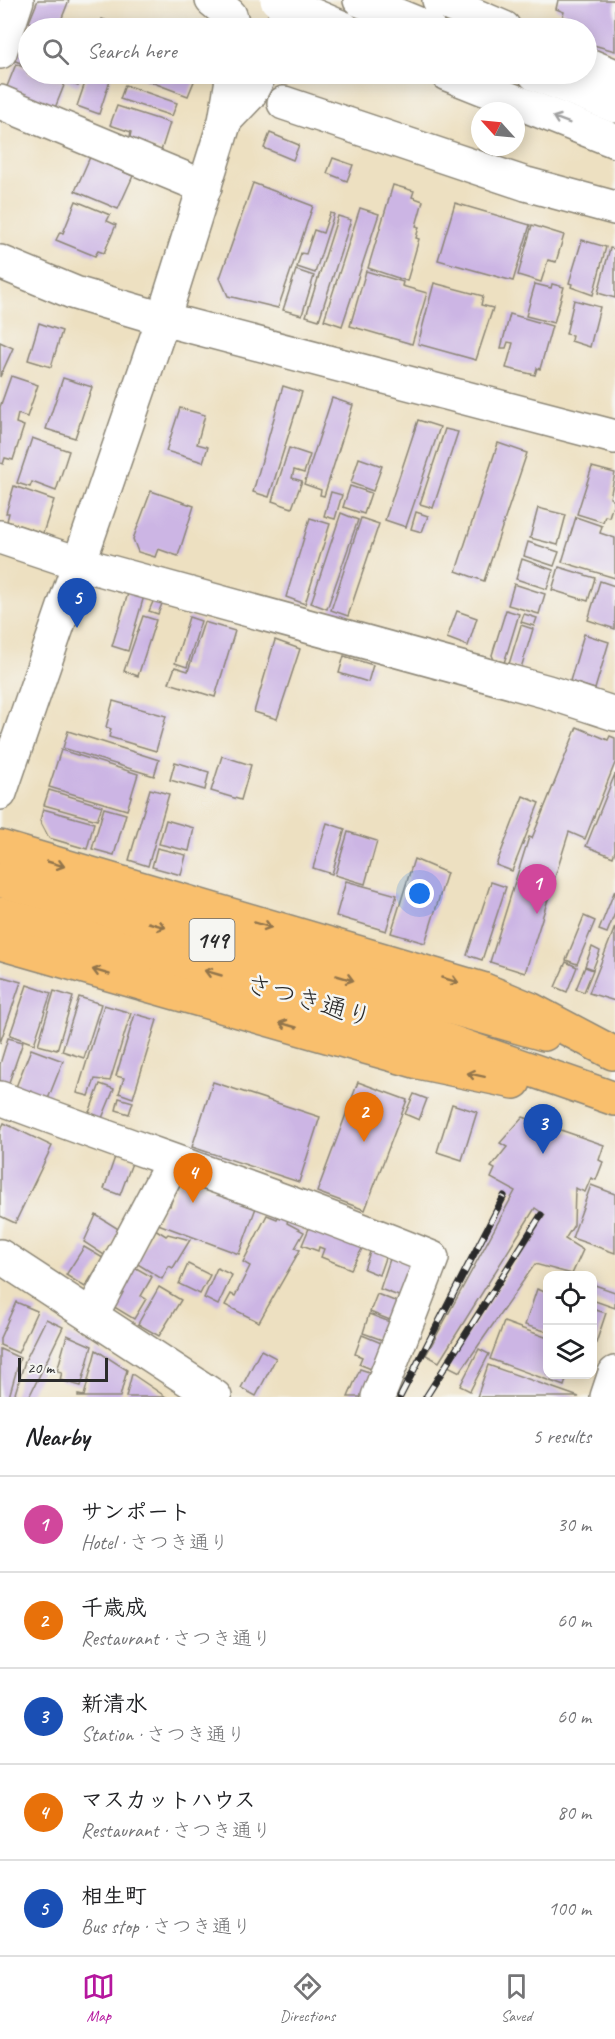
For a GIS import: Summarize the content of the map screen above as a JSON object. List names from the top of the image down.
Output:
{
  "streets": {
    "highway": ["149", "さつき通り"]
  },
  "scale_bar": "20 m",
  "north": "top left",
  "page": {
    "search": "Search here",
    "pins": [
      "5",
      "1",
      "2",
      "3",
      "4"
    ],
    "scale": "20 m",
    "heading": ["Nearby", "5 results"],
    "list": [
      {
        "mark": "1",
        "name": "サンポート",
        "note": "Hotel · さつき通り",
        "value": "30 m"
      },
      {
        "mark": "2",
        "name": "千歳成",
        "note": "Restaurant · さつき通り",
        "value": "60 m"
      },
      {
        "mark": "3",
        "name": "新清水",
        "note": "Station · さつき通り",
        "value": "60 m"
      },
      {
        "mark": "4",
        "name": "マスカットハウス",
        "note": "Restaurant · さつき通り",
        "value": "80 m"
      },
      {
        "mark": "5",
        "name": "相生町",
        "note": "Bus stop · さつき通り",
        "value": "100 m"
      }
    ],
    "nav": ["Map", "Directions", "Saved"]
  }
}
